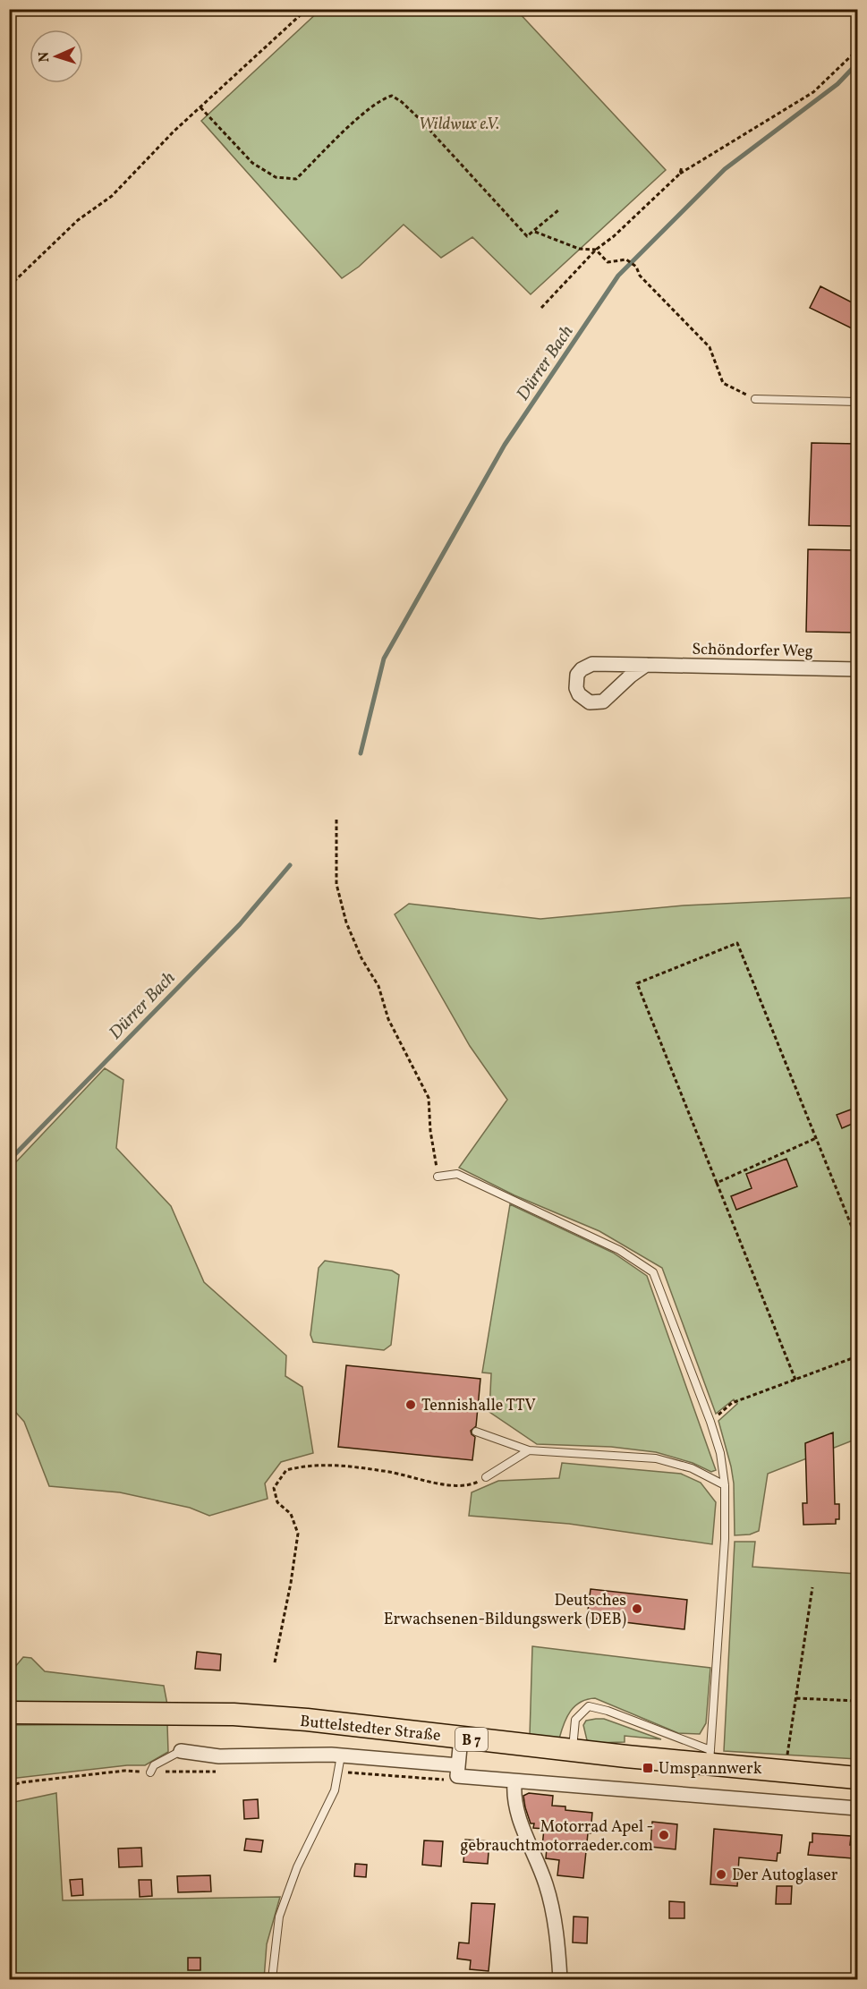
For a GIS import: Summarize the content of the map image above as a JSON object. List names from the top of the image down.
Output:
{
  "streets": {
    "main road": ["Buttelstedter Straße", "B 7"],
    "street": ["Schöndorfer Weg"]
  },
  "water": ["Dürrer Bach"],
  "parks": ["Wildwux e.V."],
  "places": {
    "other": [
      "Tennishalle TTV",
      "Deutsches Erwachsenen-Bildungswerk (DEB)",
      "Motorrad Apel - gebrauchtmotorraeder.com",
      "Der Autoglaser"
    ],
    "transit": ["Umspannwerk"]
  },
  "north": "left"
}
